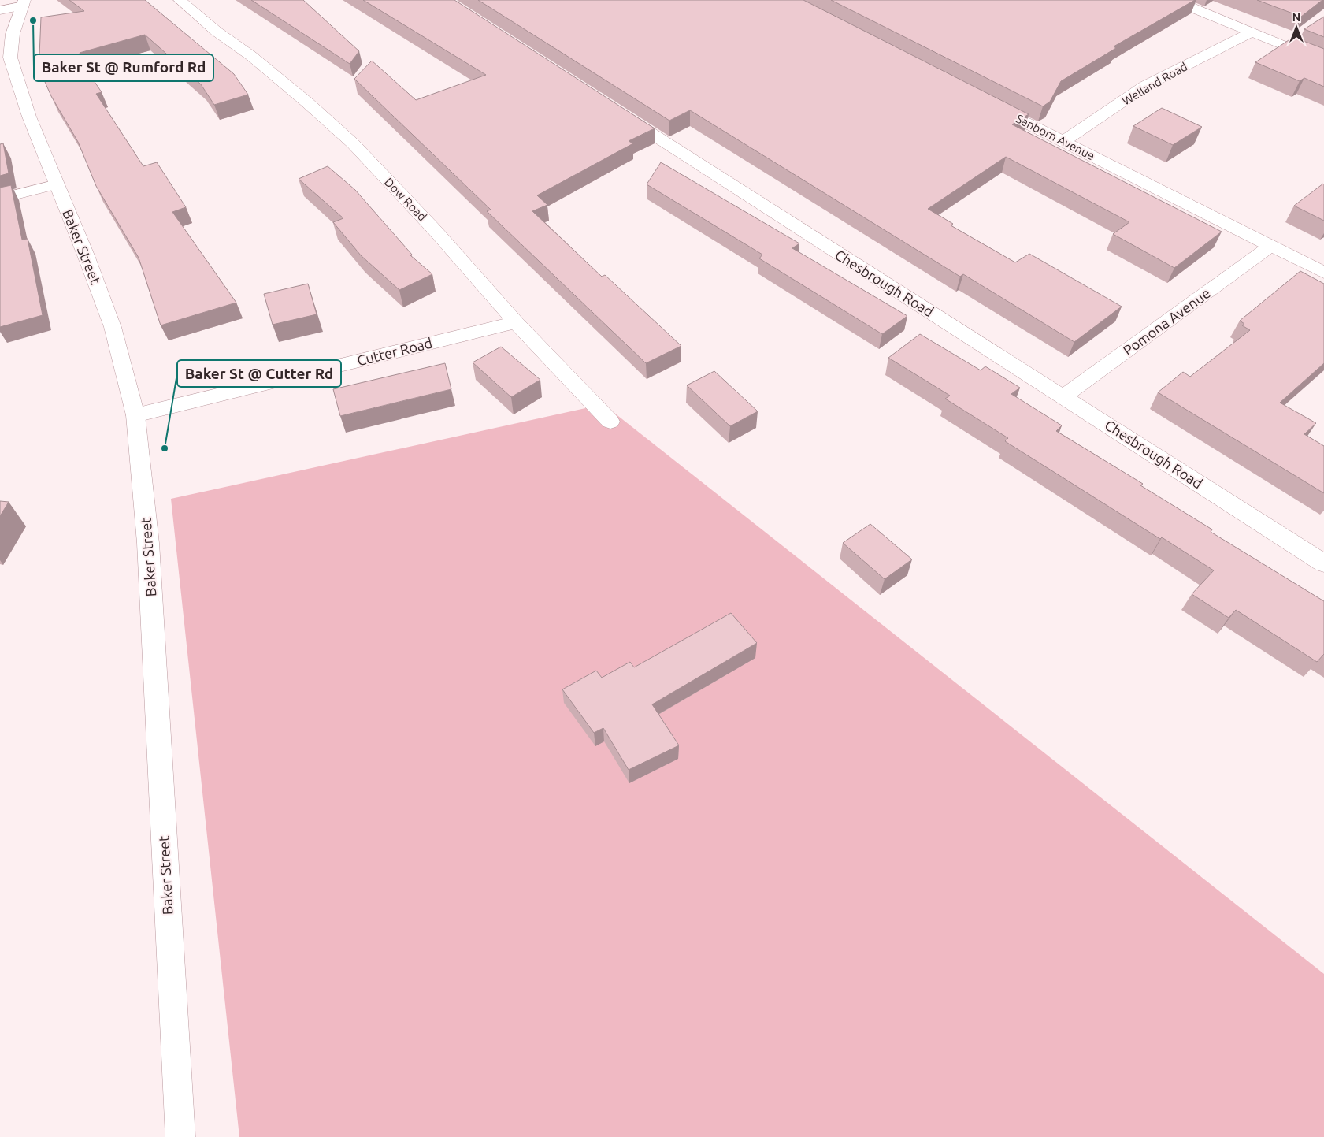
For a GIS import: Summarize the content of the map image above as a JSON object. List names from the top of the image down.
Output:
{
  "streets": {
    "street": [
      "Welland Road",
      "Sanborn Avenue",
      "Dow Road",
      "Baker Street",
      "Chesbrough Road",
      "Pomona Avenue",
      "Cutter Road"
    ]
  },
  "crossings": [
    ["Welland Road", "Sanborn Avenue"],
    ["Sanborn Avenue", "Pomona Avenue"],
    ["Dow Road", "Cutter Road"],
    ["Baker Street", "Cutter Road"],
    ["Chesbrough Road", "Pomona Avenue"]
  ],
  "places": ["Baker St @ Rumford Rd", "Baker St @ Cutter Rd"],
  "north": "top"
}
